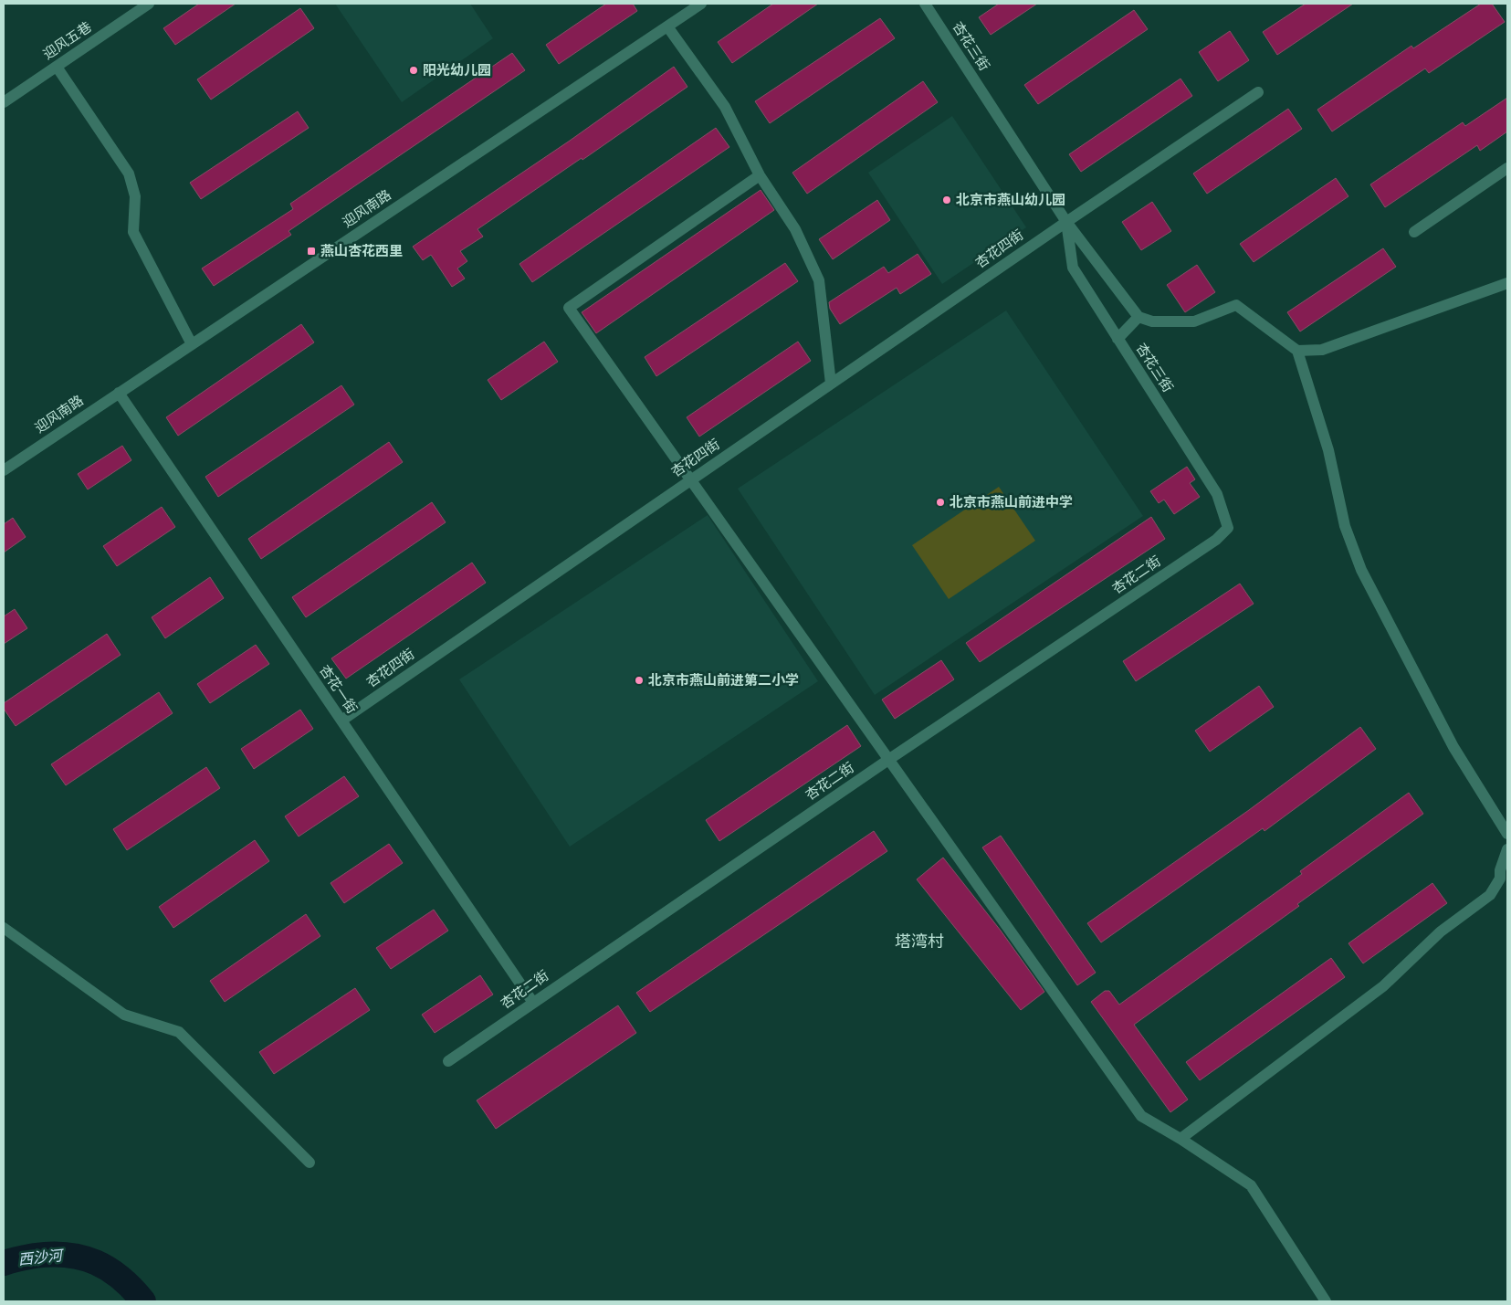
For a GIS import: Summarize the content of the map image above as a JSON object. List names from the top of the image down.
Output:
{
  "streets": {
    "street": [
      "迎风五巷",
      "杏花三街",
      "迎风南路",
      "杏花四街",
      "杏花二街",
      "杏花一街"
    ]
  },
  "crossings": [
    ["杏花三街", "杏花四街"],
    ["杏花三街", "杏花二街"],
    ["迎风南路", "杏花一街"],
    ["杏花四街", "杏花一街"],
    ["杏花二街", "杏花一街"]
  ],
  "districts": ["塔湾村"],
  "water": ["西沙河"],
  "places": {
    "other": [
      "阳光幼儿园",
      "北京市燕山幼儿园",
      "北京市燕山前进中学",
      "北京市燕山前进第二小学"
    ],
    "transit": ["燕山杏花西里"]
  }
}
